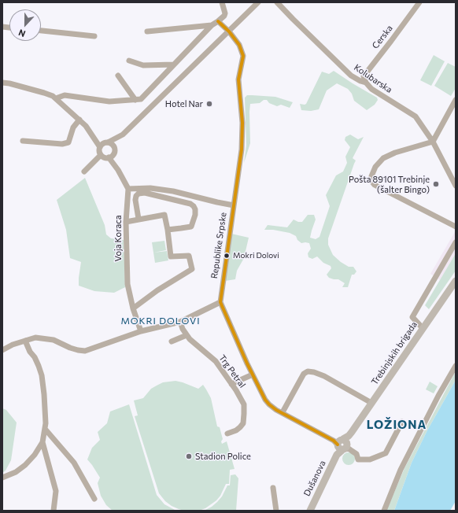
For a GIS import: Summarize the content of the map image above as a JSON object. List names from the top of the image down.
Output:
{
  "streets": {
    "street": [
      "Cerska",
      "Kolubarska",
      "Voja Koraca",
      "Republike Srpske",
      "Trebinjskih brigada",
      "Trg Petral",
      "Dušanova"
    ]
  },
  "crossings": [
    ["Cerska", "Kolubarska"],
    ["Voja Koraca", "Republike Srpske"],
    ["Trebinjskih brigada", "Dušanova"]
  ],
  "districts": ["MOKRI DOLOVI", "LOŽIONA"],
  "places": [
    "Hotel Nar",
    "Pošta 89101 Trebinje (šalter Bingo)",
    "Mokri Dolovi",
    "Stadion Police"
  ],
  "north": "bottom"
}
